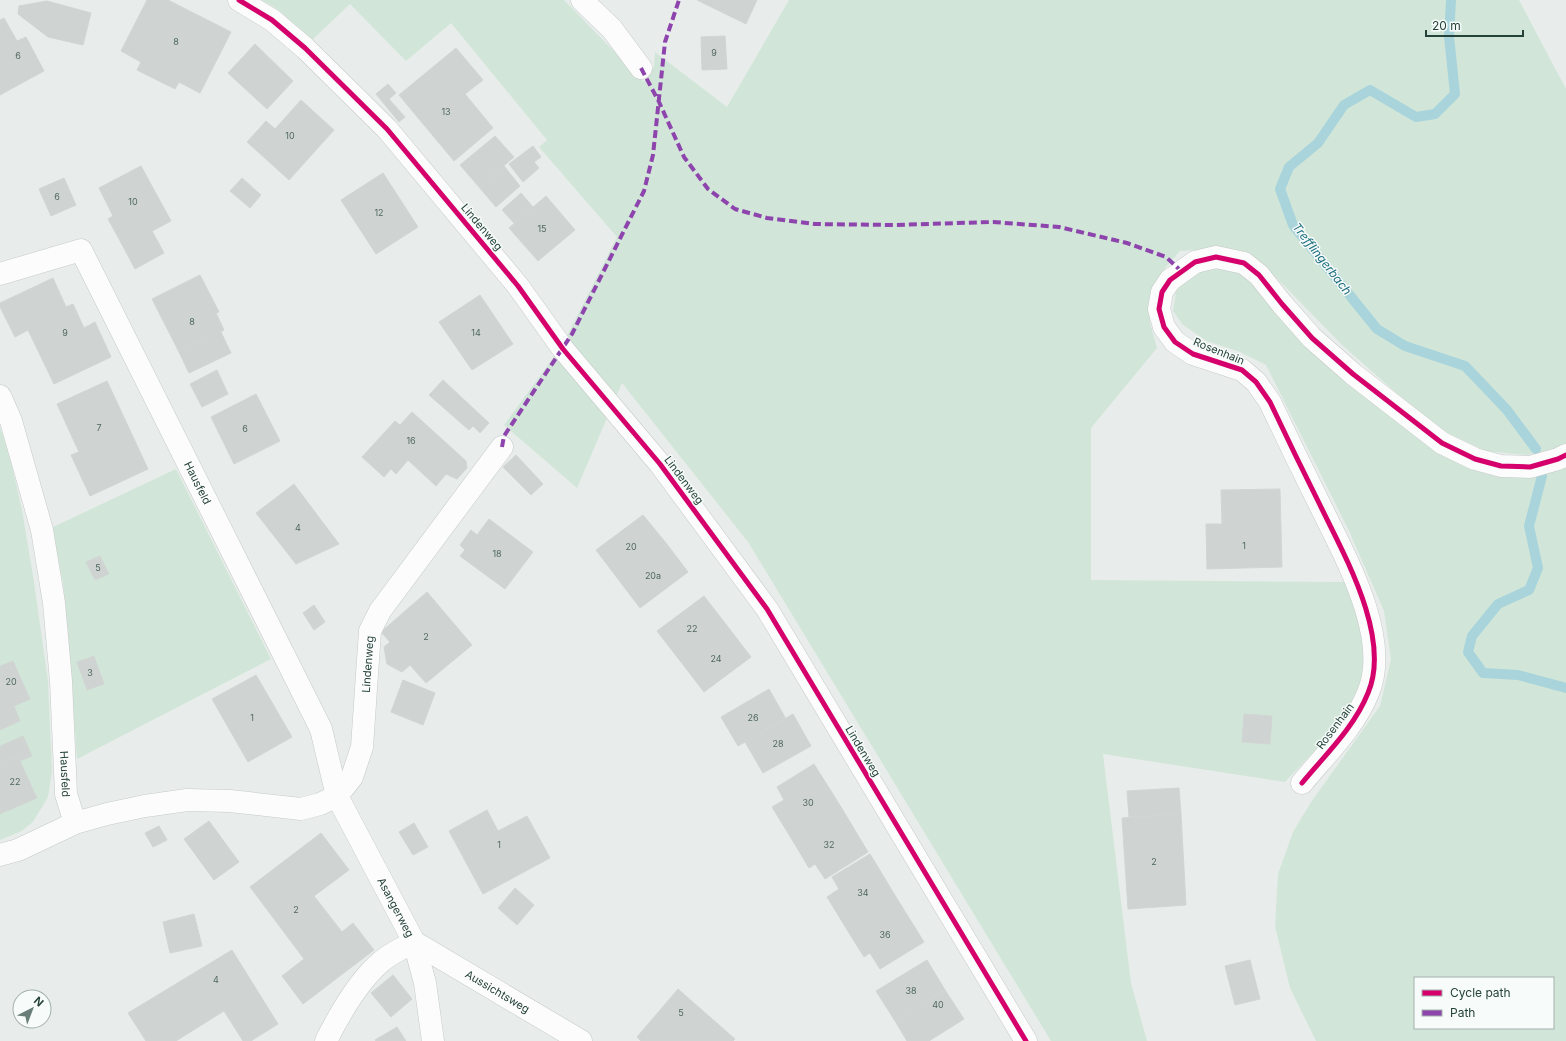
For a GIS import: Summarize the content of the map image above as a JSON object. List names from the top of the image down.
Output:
{
  "streets": {
    "street": [
      "Lindenweg",
      "Rosenhain",
      "Hausfeld",
      "Asangerweg",
      "Aussichtsweg"
    ]
  },
  "crossings": [
    ["Lindenweg", "Hausfeld"],
    ["Lindenweg", "Asangerweg"],
    ["Hausfeld", "Asangerweg"],
    ["Asangerweg", "Aussichtsweg"]
  ],
  "water": ["Trefflingerbach"],
  "house_numbers": [
    "8",
    "9",
    "6",
    "13",
    "10",
    "6",
    "10",
    "12",
    "15",
    "8",
    "9",
    "14",
    "7",
    "6",
    "16",
    "4",
    "1",
    "20",
    "18",
    "5",
    "20a",
    "22",
    "2",
    "24",
    "3",
    "20",
    "1",
    "26",
    "28",
    "22",
    "30",
    "1",
    "32",
    "2",
    "34",
    "2",
    "36",
    "4",
    "38",
    "40",
    "5"
  ],
  "legend": ["Cycle path", "Path"],
  "scale_bar": "20 m",
  "north": "top right"
}
